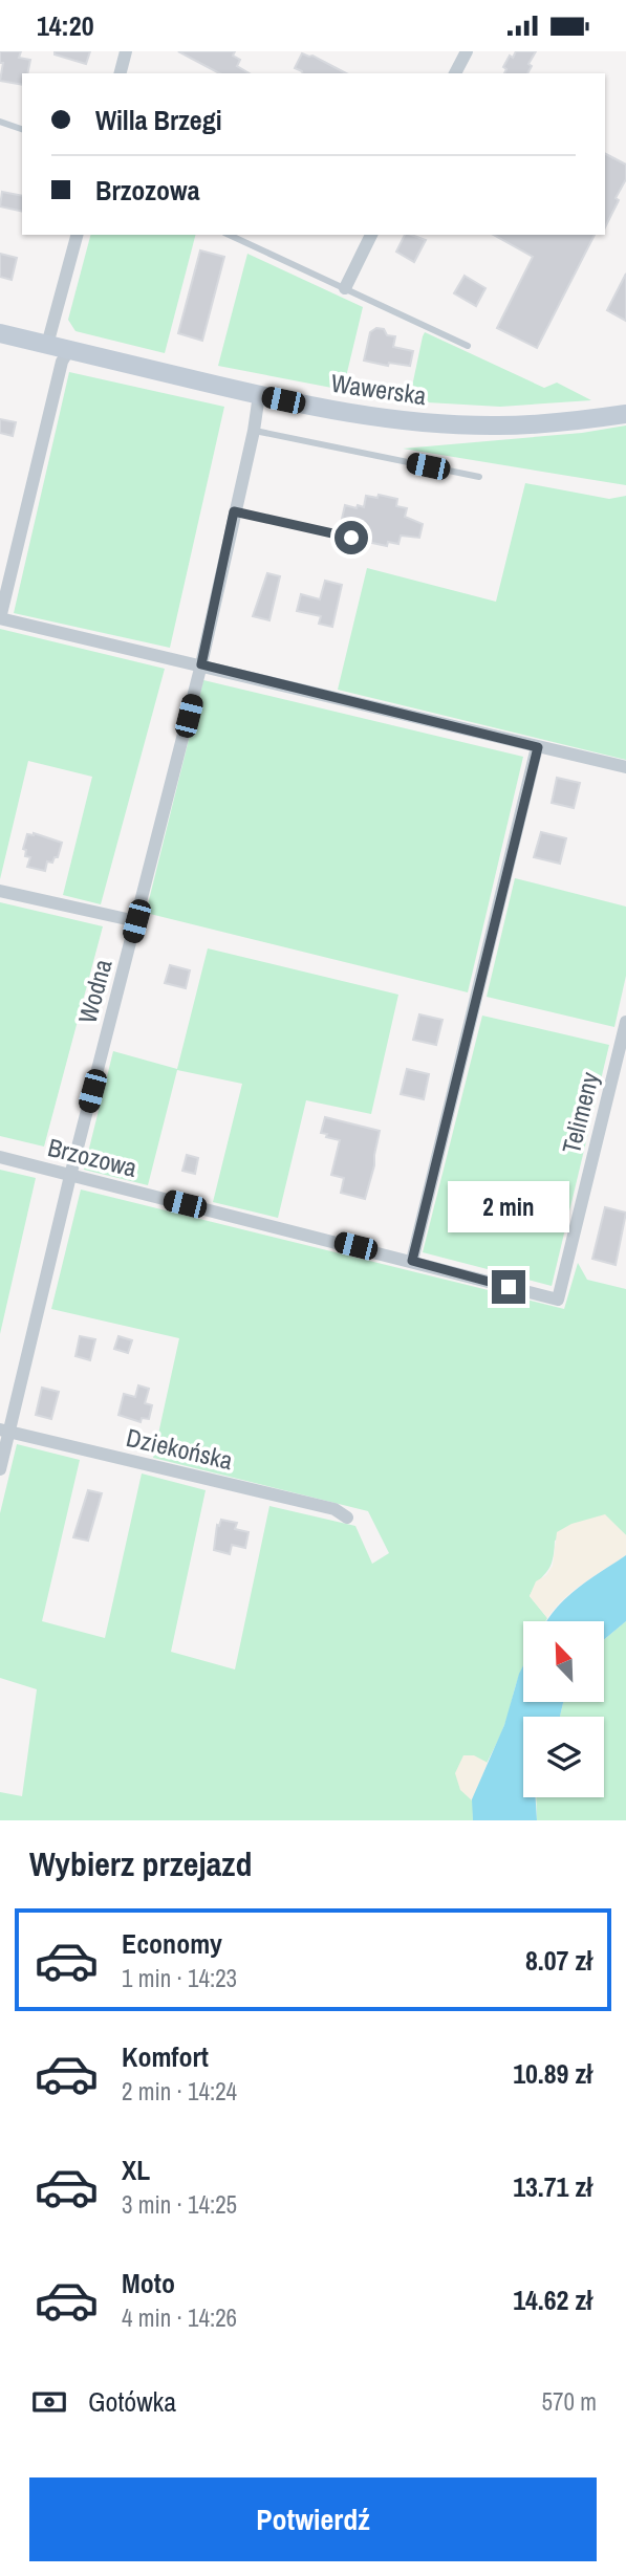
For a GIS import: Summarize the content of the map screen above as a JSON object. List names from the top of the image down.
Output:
{
  "streets": {
    "main road": ["Wawerska"],
    "street": [
      "Wodna",
      "Telimeny",
      "Brzozowa",
      "Dziekońska"
    ]
  },
  "crossings": [
    ["Wawerska", "Wodna"],
    ["Wodna", "Brzozowa"],
    ["Wodna", "Dziekońska"],
    ["Telimeny", "Brzozowa"]
  ],
  "north": "top left",
  "page": {
    "status": "14:20",
    "banner": ["Willa Brzegi", "Brzozowa"],
    "bubble": "2 min",
    "heading": "Wybierz przejazd",
    "list": [
      {
        "name": "Economy",
        "note": "1 min · 14:23",
        "value": "8.07 zł"
      },
      {
        "name": "Komfort",
        "note": "2 min · 14:24",
        "value": "10.89 zł"
      },
      {
        "name": "XL",
        "note": "3 min · 14:25",
        "value": "13.71 zł"
      },
      {
        "name": "Moto",
        "note": "4 min · 14:26",
        "value": "14.62 zł"
      }
    ],
    "pay": ["Gotówka", "570 m"],
    "buttons": "Potwierdź"
  }
}
